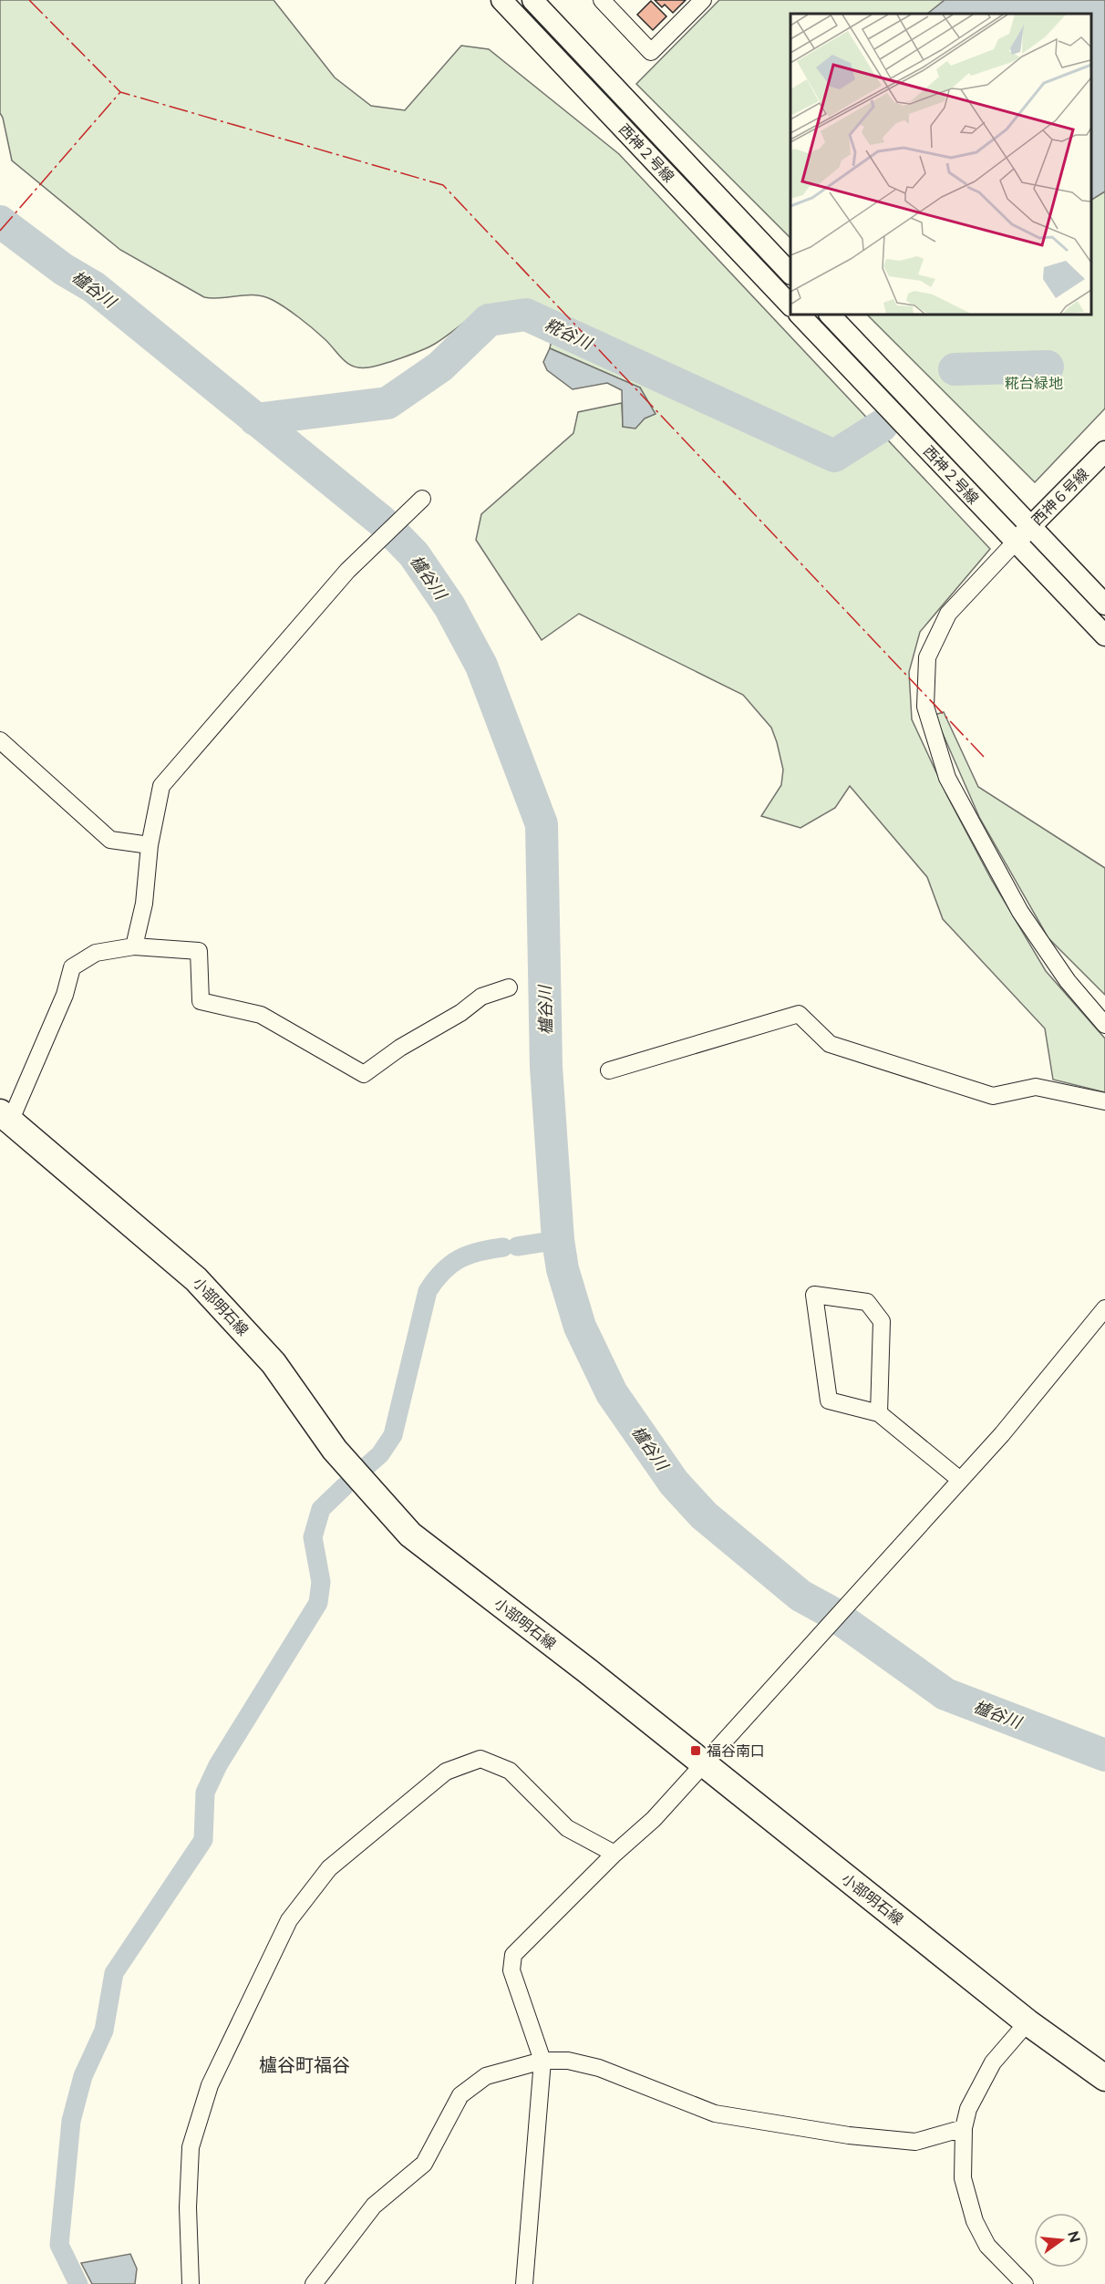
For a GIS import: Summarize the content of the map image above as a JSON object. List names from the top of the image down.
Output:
{
  "streets": {
    "main road": ["小部明石線"],
    "street": ["西神２号線", "西神６号線"]
  },
  "crossings": [
    ["西神２号線", "西神６号線"]
  ],
  "districts": ["櫨谷町福谷"],
  "water": ["櫨谷川", "糀谷川"],
  "parks": ["糀台緑地"],
  "places": {
    "transit": ["福谷南口"]
  },
  "north": "right"
}
